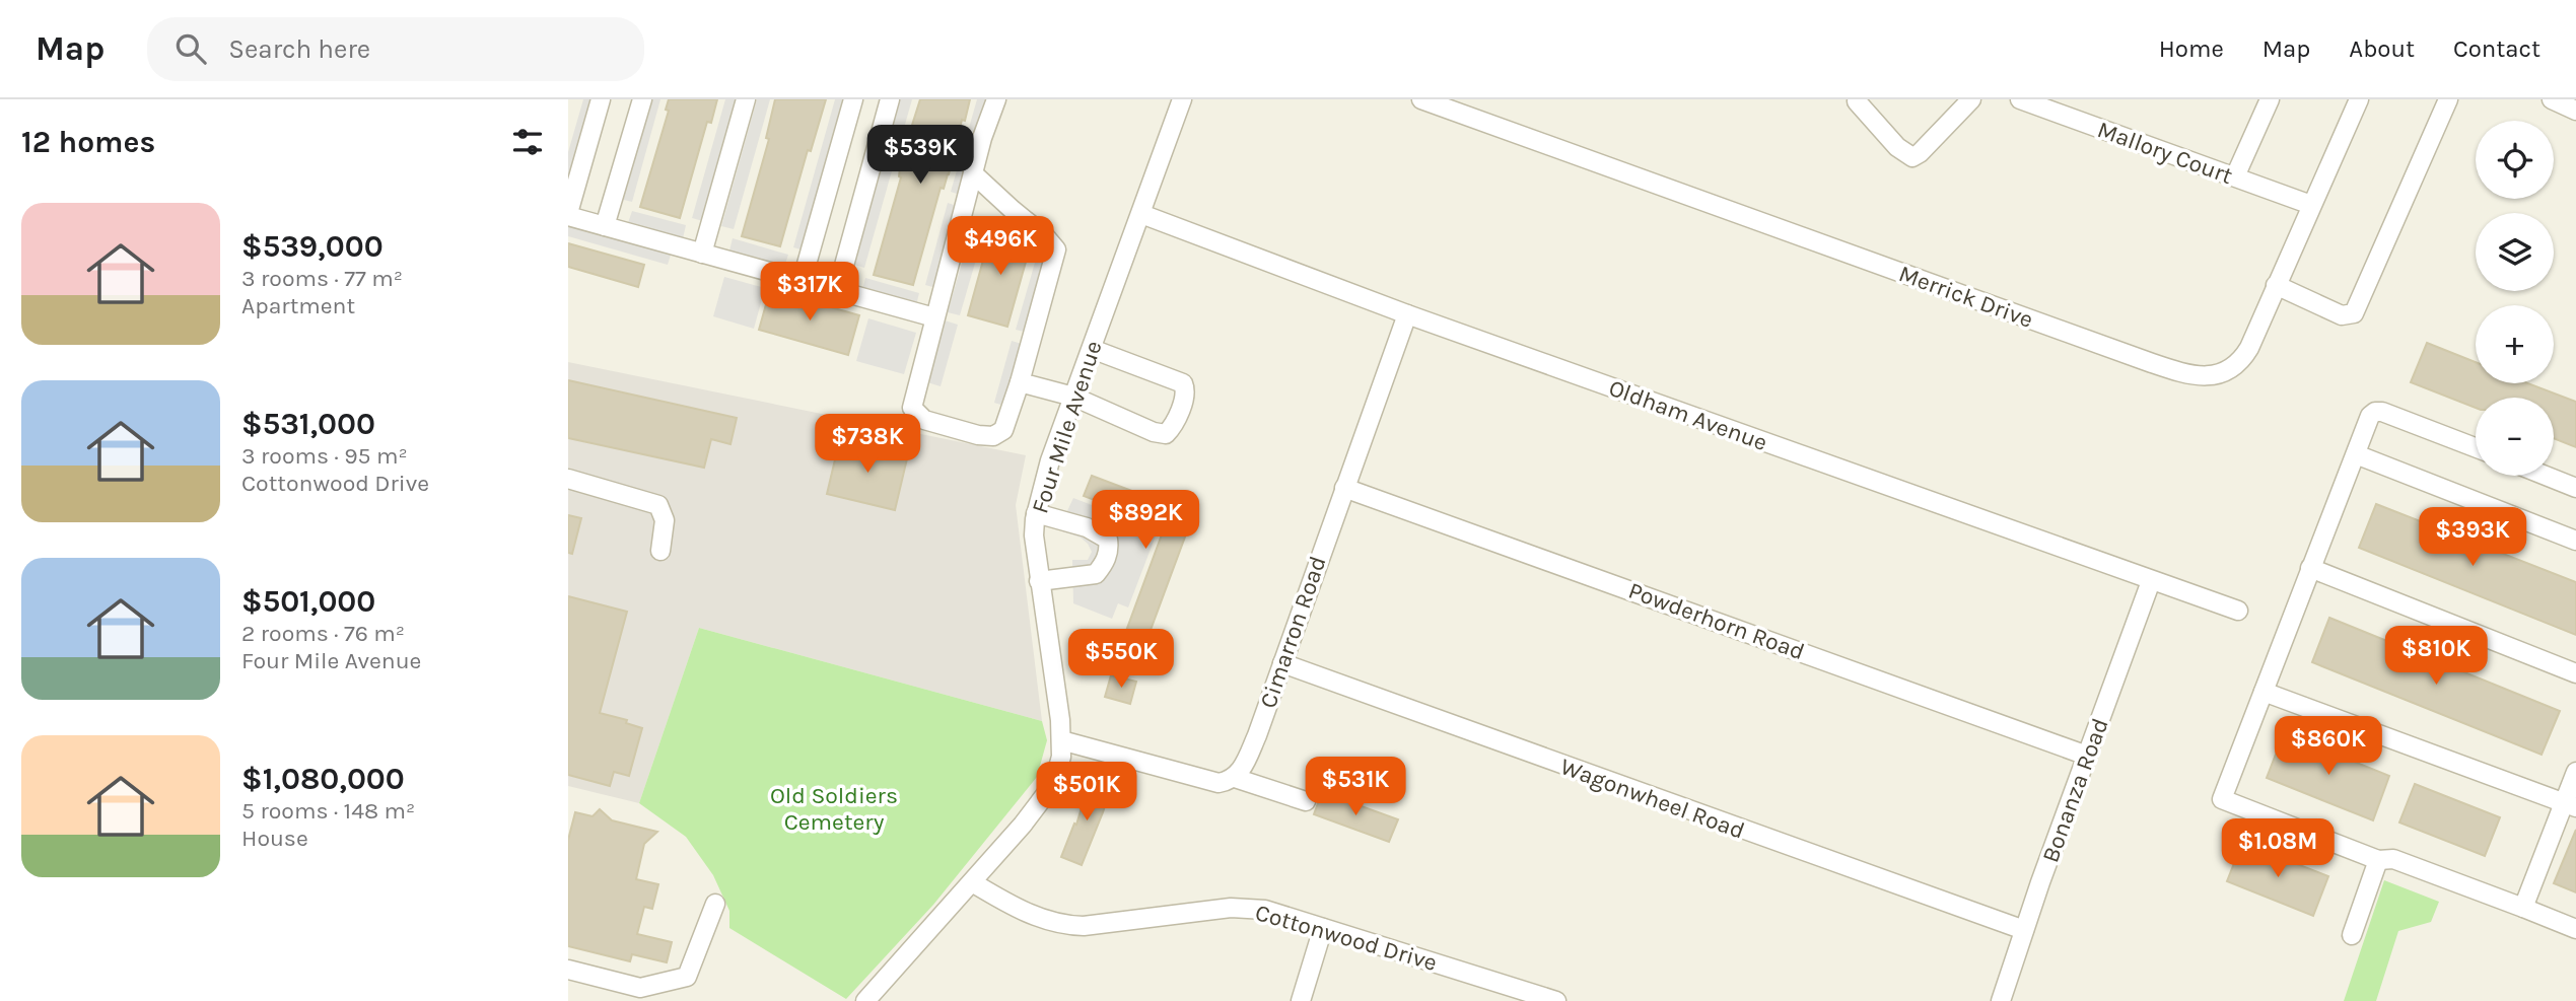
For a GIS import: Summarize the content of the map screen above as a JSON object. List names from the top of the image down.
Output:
{
  "streets": {
    "street": [
      "Mallory Court",
      "Merrick Drive",
      "Oldham Avenue",
      "Four Mile Avenue",
      "Powderhorn Road",
      "Cimarron Road",
      "Bonanza Road",
      "Wagonwheel Road",
      "Cottonwood Drive"
    ]
  },
  "crossings": [
    ["Mallory Court", "Merrick Drive"],
    ["Oldham Avenue", "Four Mile Avenue"],
    ["Oldham Avenue", "Cimarron Road"],
    ["Oldham Avenue", "Bonanza Road"],
    ["Four Mile Avenue", "Cottonwood Drive"],
    ["Powderhorn Road", "Cimarron Road"],
    ["Powderhorn Road", "Bonanza Road"],
    ["Cimarron Road", "Wagonwheel Road"],
    ["Bonanza Road", "Wagonwheel Road"]
  ],
  "parks": ["Old Soldiers Cemetery"],
  "page": {
    "header": "Map",
    "search": "Search here",
    "nav": [
      "Home",
      "Map",
      "About",
      "Contact"
    ],
    "heading": "12 homes",
    "map_buttons": ["+", "−"],
    "price": [
      "$539K",
      "$496K",
      "$317K",
      "$738K",
      "$892K",
      "$393K",
      "$810K",
      "$550K",
      "$860K",
      "$531K",
      "$501K",
      "$1.08M"
    ],
    "list": [
      {
        "name": "$539,000",
        "note": "3 rooms · 77 m² · Apartment"
      },
      {
        "name": "$531,000",
        "note": "3 rooms · 95 m² · Cottonwood Drive"
      },
      {
        "name": "$501,000",
        "note": "2 rooms · 76 m² · Four Mile Avenue"
      },
      {
        "name": "$1,080,000",
        "note": "5 rooms · 148 m² · House"
      }
    ]
  }
}
